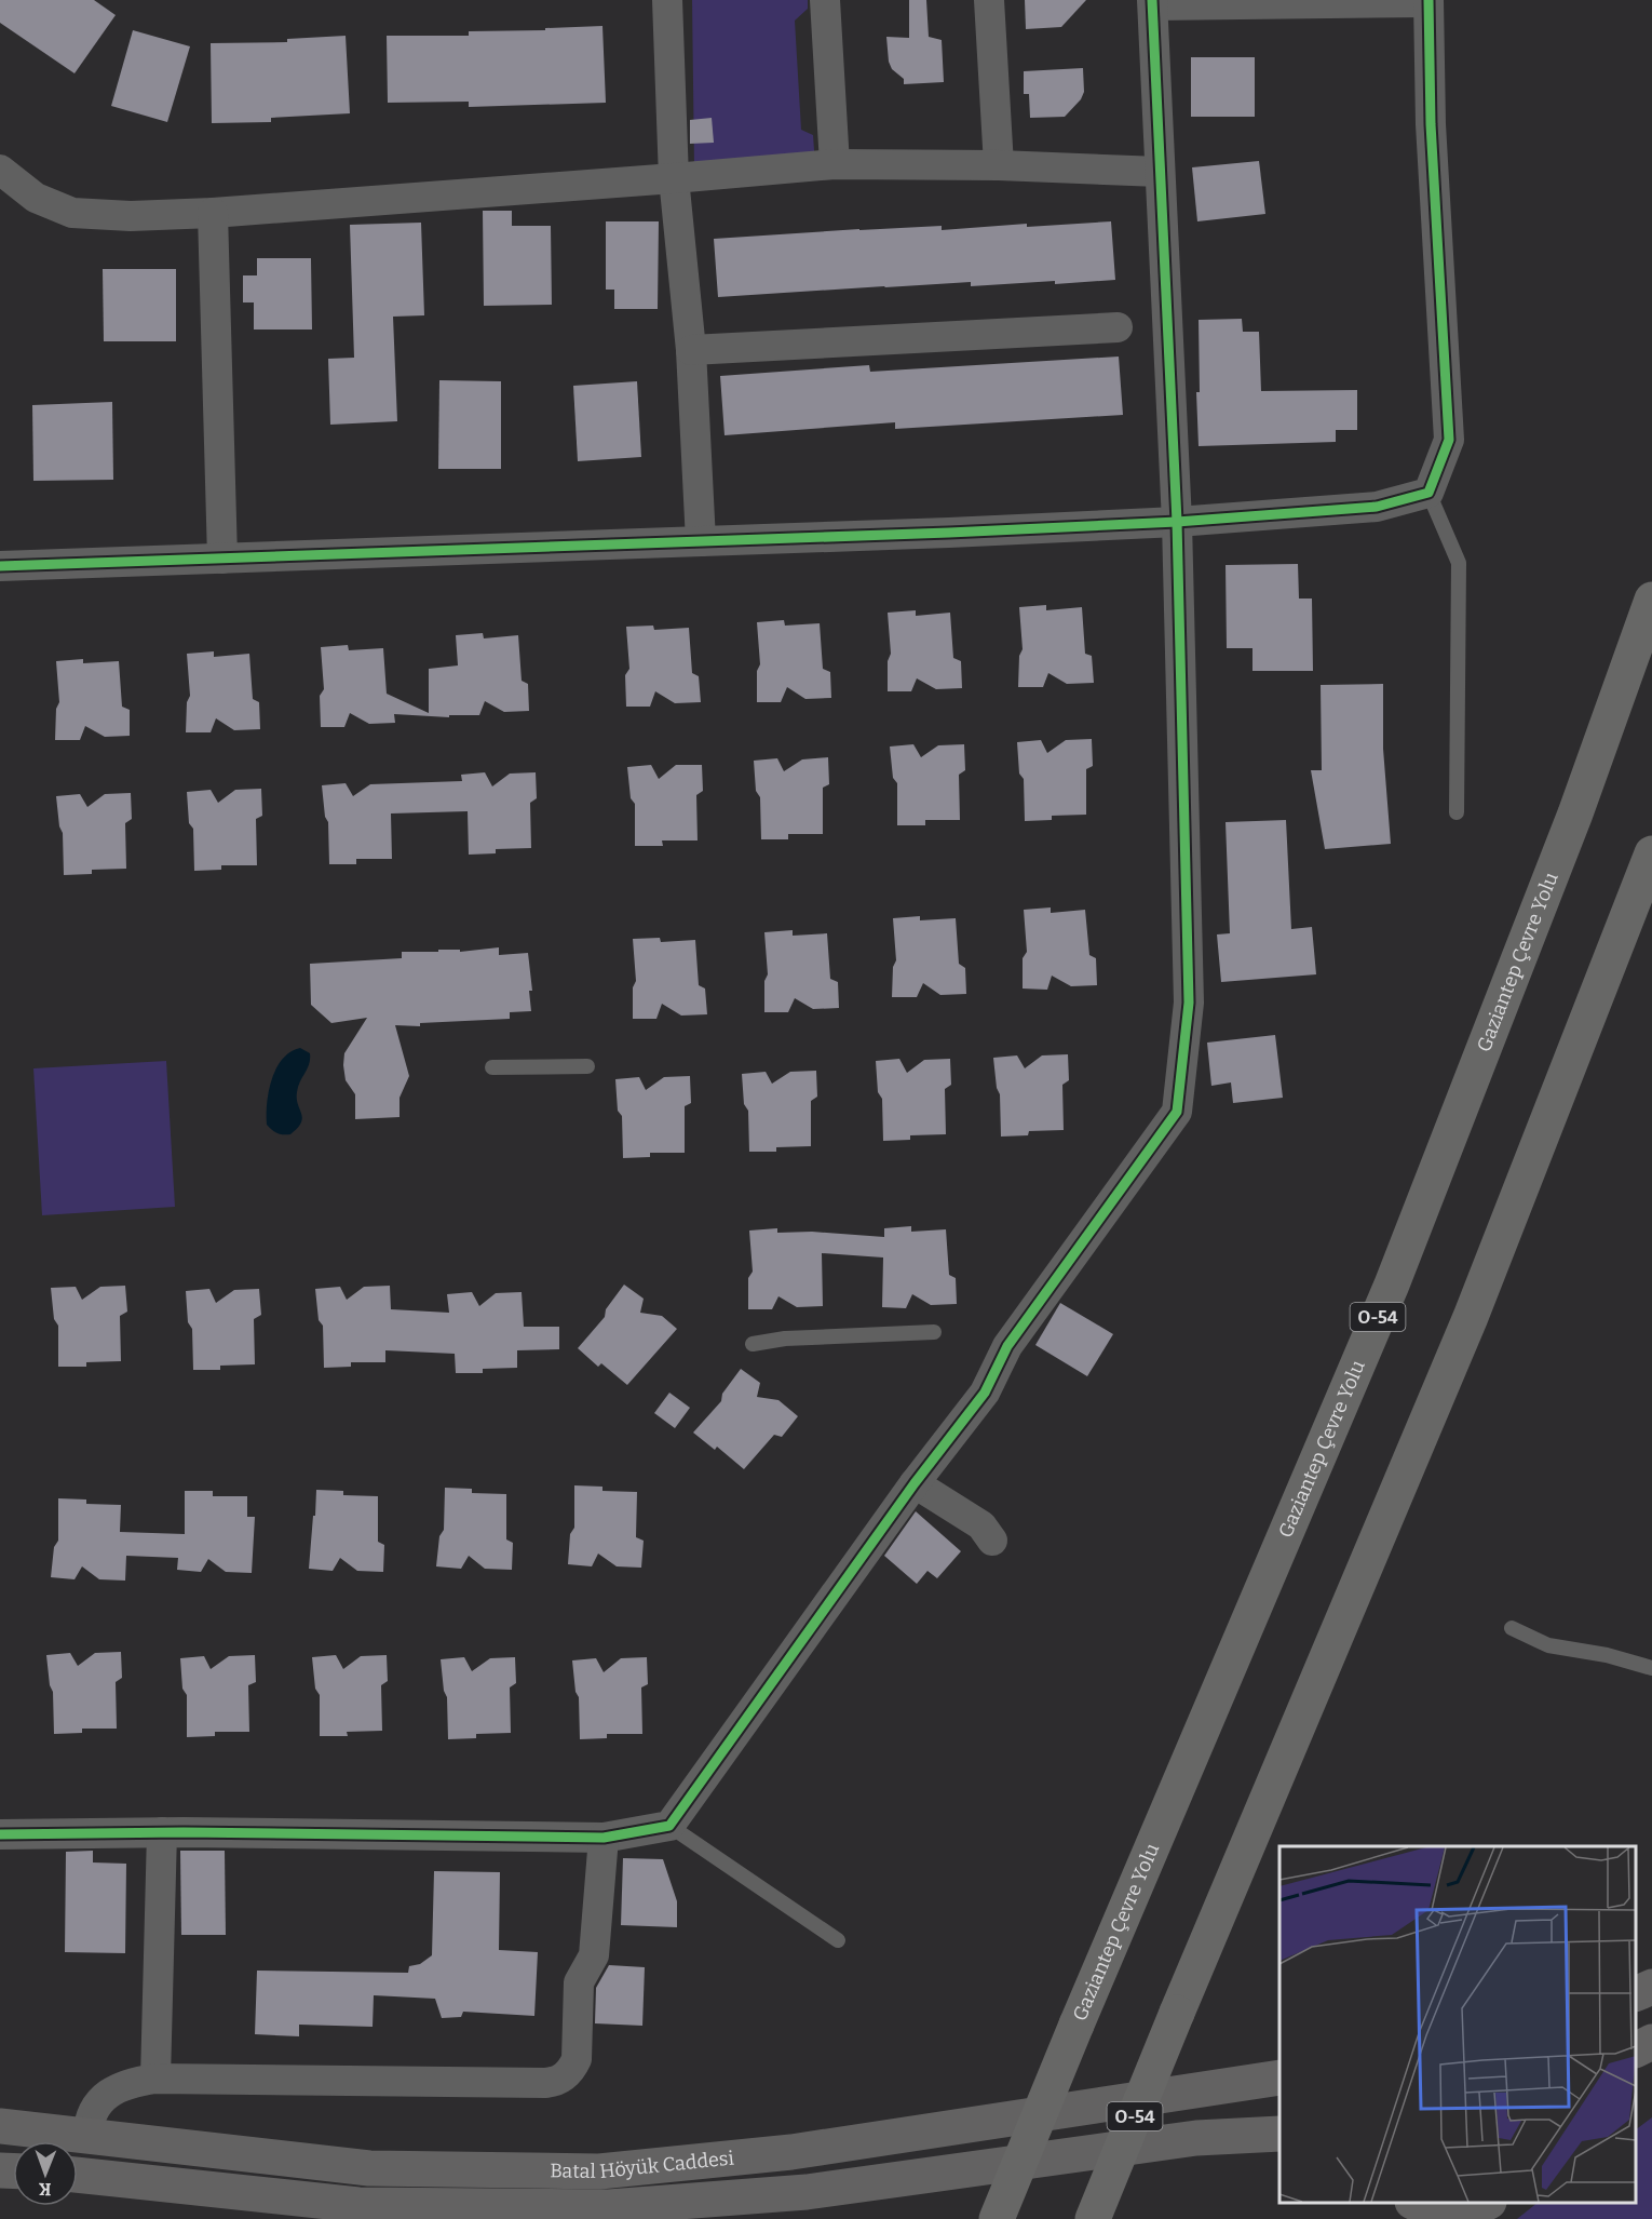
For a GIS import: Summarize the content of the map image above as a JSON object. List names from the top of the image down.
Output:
{
  "streets": {
    "highway": ["Gaziantep Çevre Yolu", "O-54"],
    "main road": ["Batal Höyük Caddesi"]
  },
  "north": "bottom"
}
